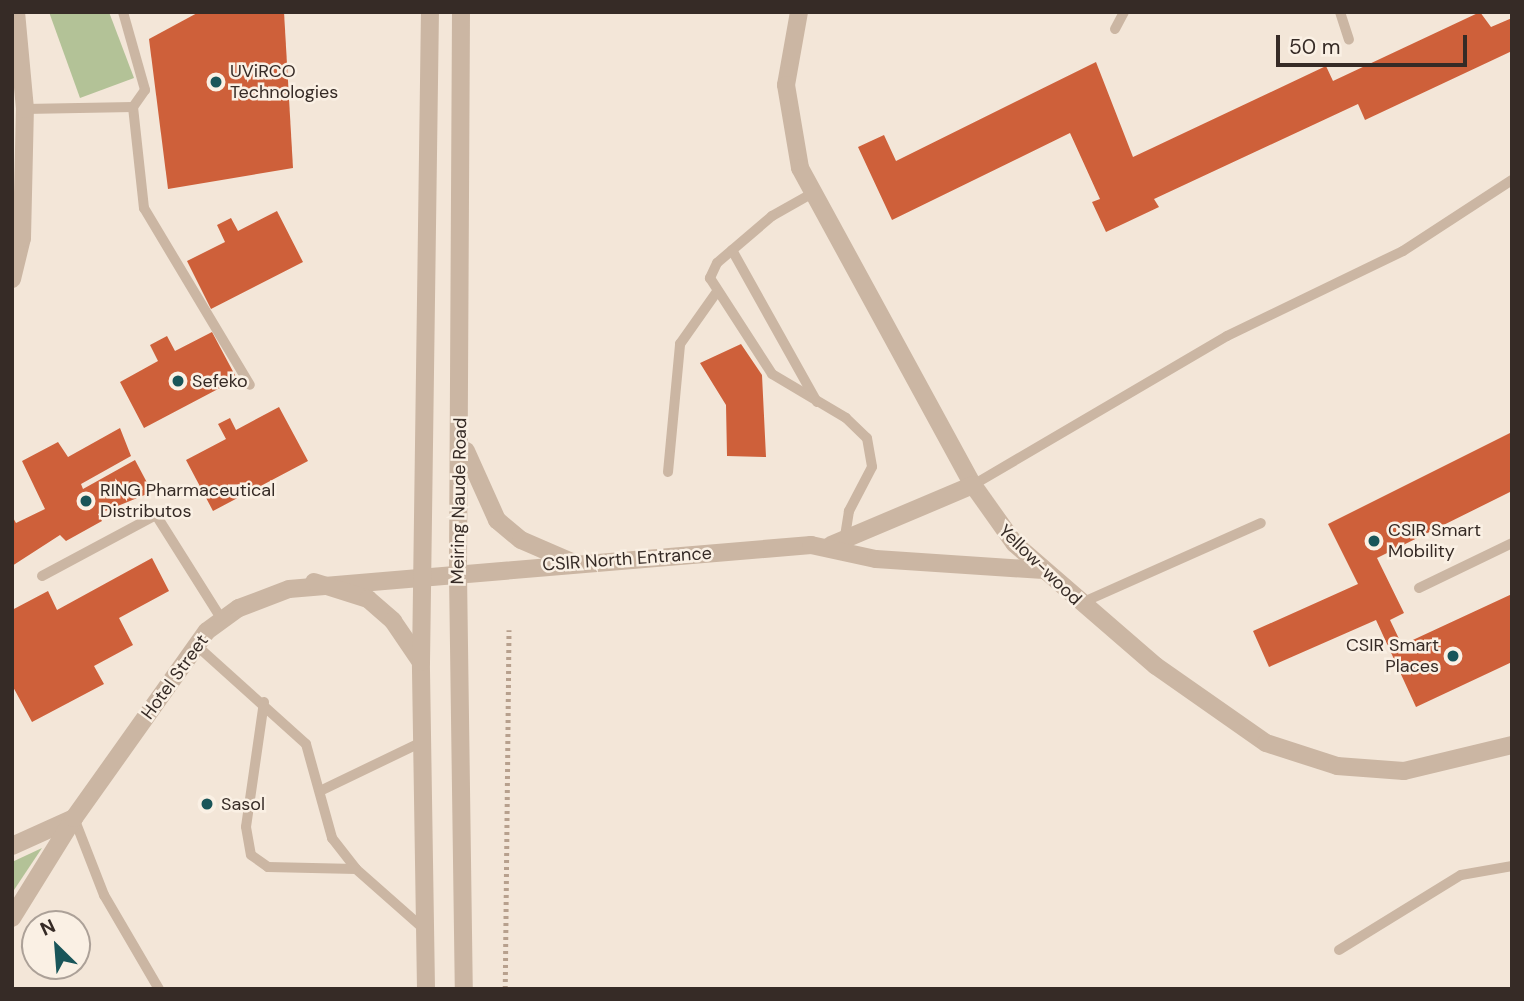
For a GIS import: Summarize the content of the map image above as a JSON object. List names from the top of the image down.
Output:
{
  "streets": {
    "street": [
      "Meiring Naude Road",
      "CSIR North Entrance",
      "Yellow-wood",
      "Hotel Street"
    ]
  },
  "crossings": [
    ["Meiring Naude Road", "CSIR North Entrance"],
    ["Meiring Naude Road", "Hotel Street"],
    ["CSIR North Entrance", "Yellow-wood"],
    ["CSIR North Entrance", "Hotel Street"]
  ],
  "places": [
    "UViRCO Technologies",
    "Sefeko",
    "RING Pharmaceutical Distributos",
    "CSIR Smart Mobility",
    "CSIR Smart Places",
    "Sasol"
  ],
  "scale_bar": "50 m",
  "north": "top left"
}
